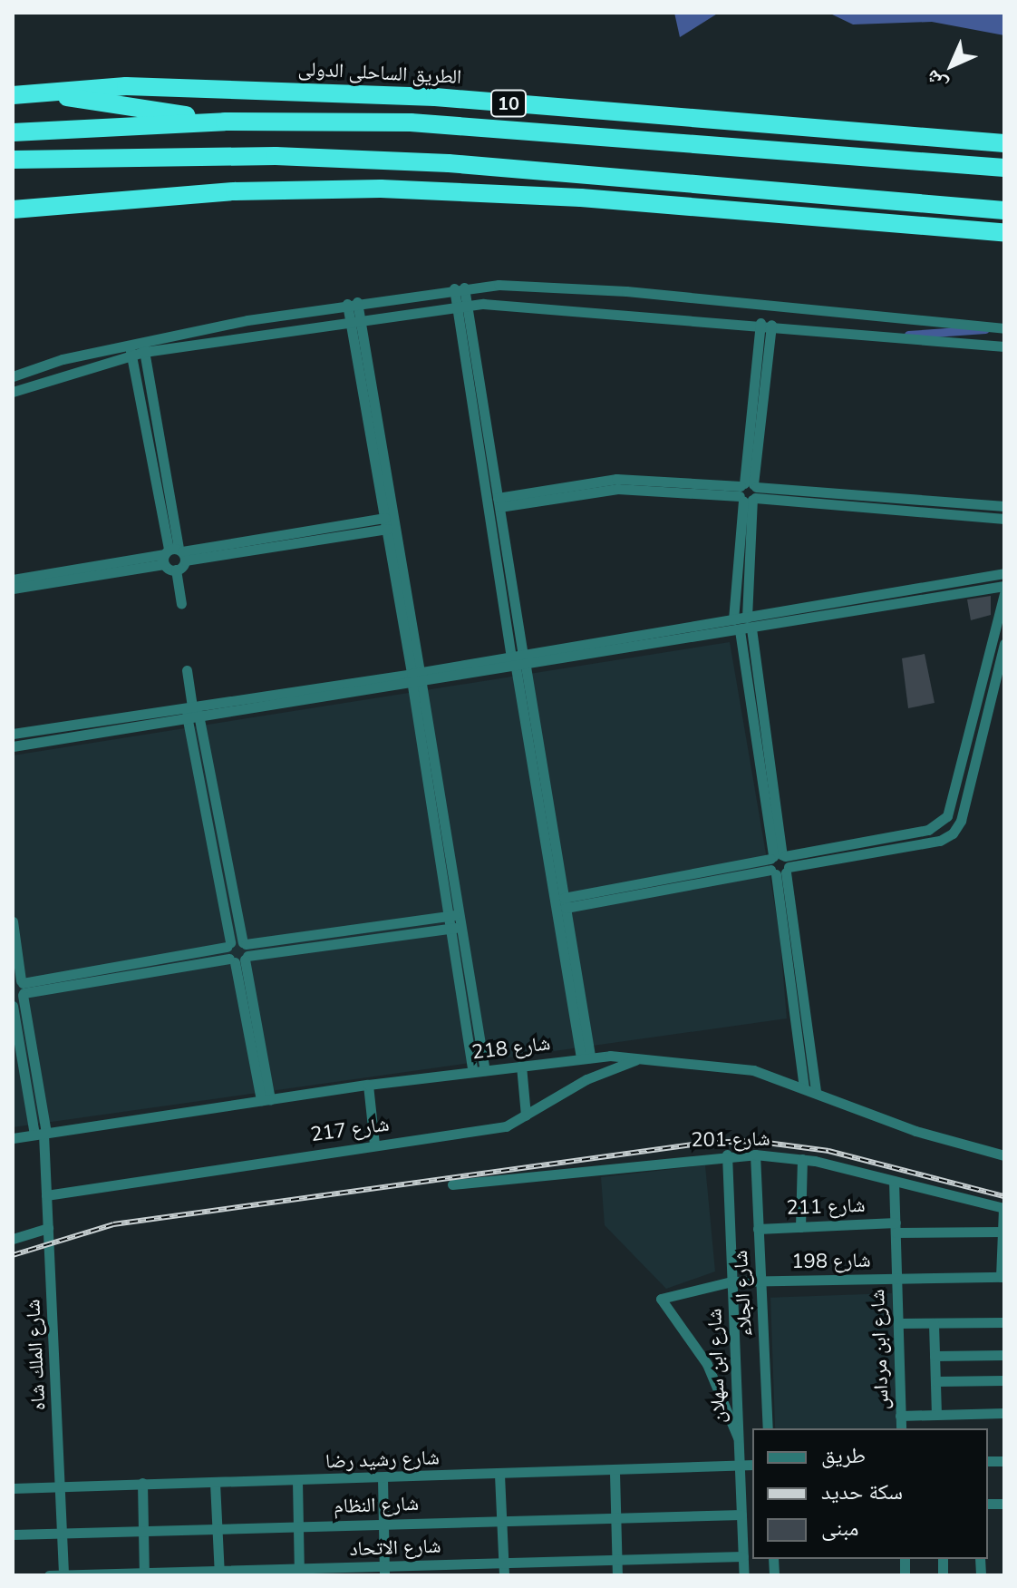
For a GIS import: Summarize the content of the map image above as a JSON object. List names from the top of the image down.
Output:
{
  "streets": {
    "highway": ["الطريق الساحلى الدولى", "10"],
    "street": [
      "شارع 218",
      "شارع 217",
      "شارع 201",
      "شارع 211",
      "شارع 198",
      "شارع الجلاء",
      "شارع ابن مرداس",
      "شارع الملك شاه",
      "شارع ابن سهلان",
      "شارع رشيد رضا",
      "شارع النظام",
      "شارع الاتحاد"
    ]
  },
  "crossings": [
    ["شارع 218", "شارع 217"],
    ["شارع 218", "شارع الملك شاه"],
    ["شارع 217", "شارع الملك شاه"],
    ["شارع 201", "شارع الجلاء"],
    ["شارع 201", "شارع ابن مرداس"],
    ["شارع 201", "شارع ابن سهلان"],
    ["شارع 211", "شارع الجلاء"],
    ["شارع 211", "شارع ابن مرداس"],
    ["شارع 198", "شارع الجلاء"],
    ["شارع 198", "شارع ابن مرداس"],
    ["شارع 198", "شارع ابن سهلان"],
    ["شارع الملك شاه", "شارع رشيد رضا"],
    ["شارع الملك شاه", "شارع النظام"],
    ["شارع الملك شاه", "شارع الاتحاد"],
    ["شارع ابن سهلان", "شارع رشيد رضا"],
    ["شارع ابن سهلان", "شارع النظام"],
    ["شارع ابن سهلان", "شارع الاتحاد"]
  ],
  "legend": ["طريق", "سكة حديد", "مبنى"],
  "north": "bottom left"
}
